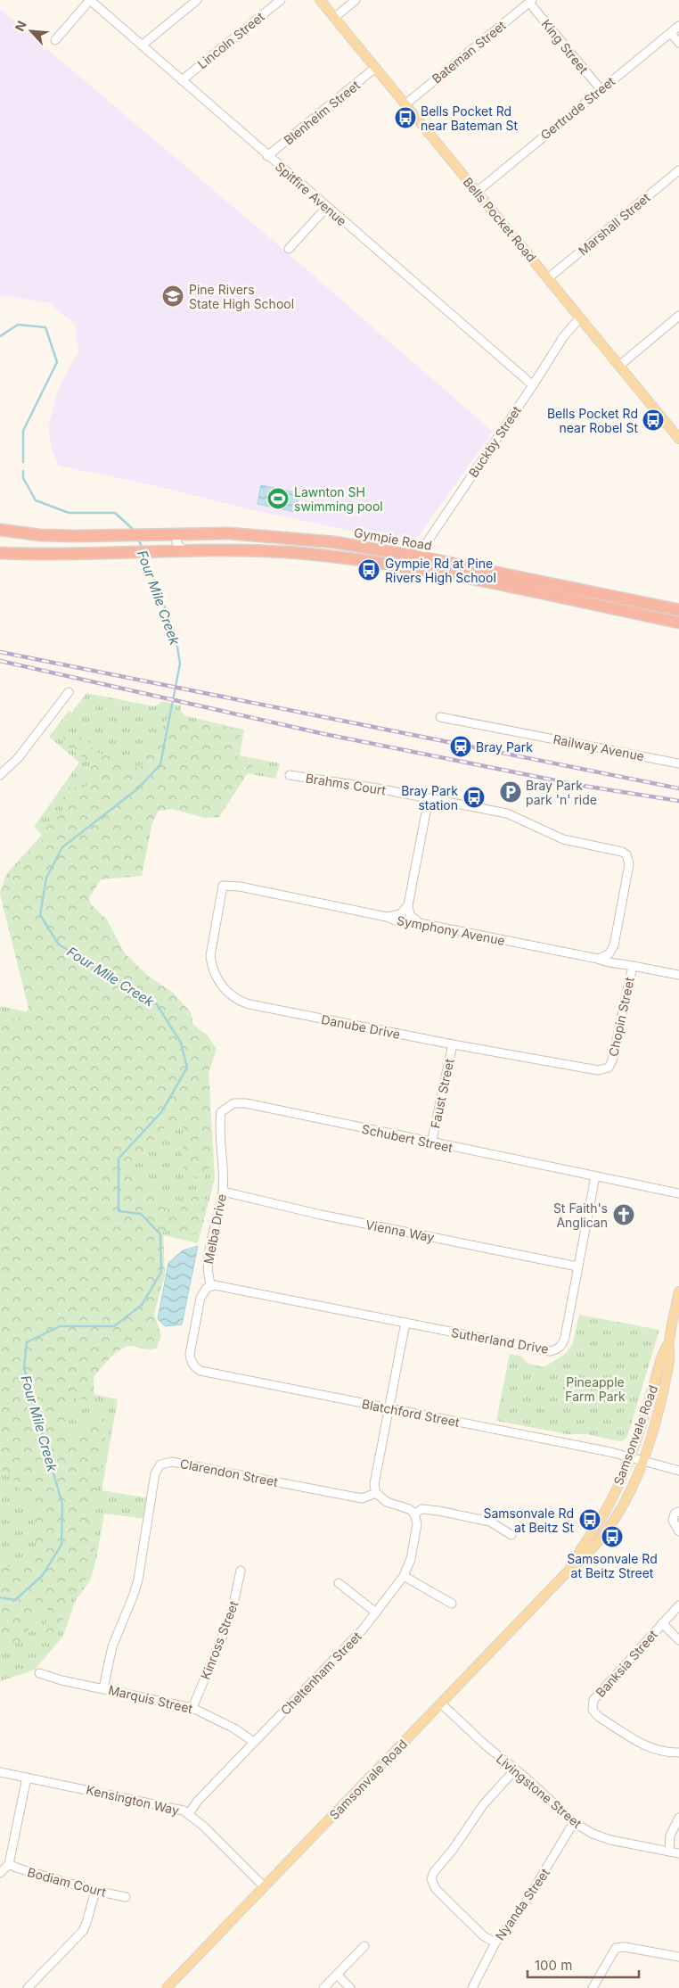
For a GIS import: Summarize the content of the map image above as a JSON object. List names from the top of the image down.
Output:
{
  "streets": {
    "highway": ["Gympie Road"],
    "main road": ["Bells Pocket Road", "Samsonvale Road"],
    "street": [
      "Lincoln Street",
      "King Street",
      "Bateman Street",
      "Gertrude Street",
      "Blenheim Street",
      "Spitfire Avenue",
      "Marshall Street",
      "Buckby Street",
      "Railway Avenue",
      "Brahms Court",
      "Symphony Avenue",
      "Chopin Street",
      "Danube Drive",
      "Faust Street",
      "Schubert Street",
      "Melba Drive",
      "Vienna Way",
      "Sutherland Drive",
      "Blatchford Street",
      "Clarendon Street",
      "Kinross Street",
      "Banksia Street",
      "Cheltenham Street",
      "Marquis Street",
      "Livingstone Street",
      "Kensington Way",
      "Bodiam Court",
      "Nyanda Street"
    ]
  },
  "crossings": [
    ["Lincoln Street", "Spitfire Avenue"],
    ["King Street", "Bateman Street"],
    ["King Street", "Gertrude Street"],
    ["Bateman Street", "Bells Pocket Road"],
    ["Gertrude Street", "Bells Pocket Road"],
    ["Blenheim Street", "Spitfire Avenue"],
    ["Blenheim Street", "Bells Pocket Road"],
    ["Spitfire Avenue", "Buckby Street"],
    ["Bells Pocket Road", "Marshall Street"],
    ["Bells Pocket Road", "Buckby Street"],
    ["Buckby Street", "Gympie Road"],
    ["Symphony Avenue", "Chopin Street"],
    ["Symphony Avenue", "Danube Drive"],
    ["Chopin Street", "Danube Drive"],
    ["Danube Drive", "Faust Street"],
    ["Faust Street", "Schubert Street"],
    ["Schubert Street", "Melba Drive"],
    ["Schubert Street", "Sutherland Drive"],
    ["Melba Drive", "Vienna Way"],
    ["Melba Drive", "Sutherland Drive"],
    ["Melba Drive", "Blatchford Street"],
    ["Vienna Way", "Sutherland Drive"],
    ["Sutherland Drive", "Blatchford Street"],
    ["Blatchford Street", "Samsonvale Road"],
    ["Samsonvale Road", "Livingstone Street"],
    ["Samsonvale Road", "Kensington Way"],
    ["Clarendon Street", "Marquis Street"],
    ["Kinross Street", "Marquis Street"],
    ["Cheltenham Street", "Marquis Street"],
    ["Cheltenham Street", "Kensington Way"],
    ["Livingstone Street", "Nyanda Street"]
  ],
  "water": ["Four Mile Creek"],
  "parks": ["Pineapple Farm Park"],
  "places": {
    "bus stop": [
      "Bells Pocket Rd near Bateman St",
      "Bells Pocket Rd near Robel St",
      "Gympie Rd at Pine Rivers High School",
      "Bray Park station",
      "Samsonvale Rd at Beitz St",
      "Samsonvale Rd at Beitz Street"
    ],
    "school or university": ["Pine Rivers State High School"],
    "sports": ["Lawnton SH swimming pool"],
    "station": ["Bray Park"],
    "parking": ["Bray Park park 'n' ride"],
    "church": ["St Faith's Anglican"]
  },
  "scale_bar": "100 m",
  "north": "top left"
}
